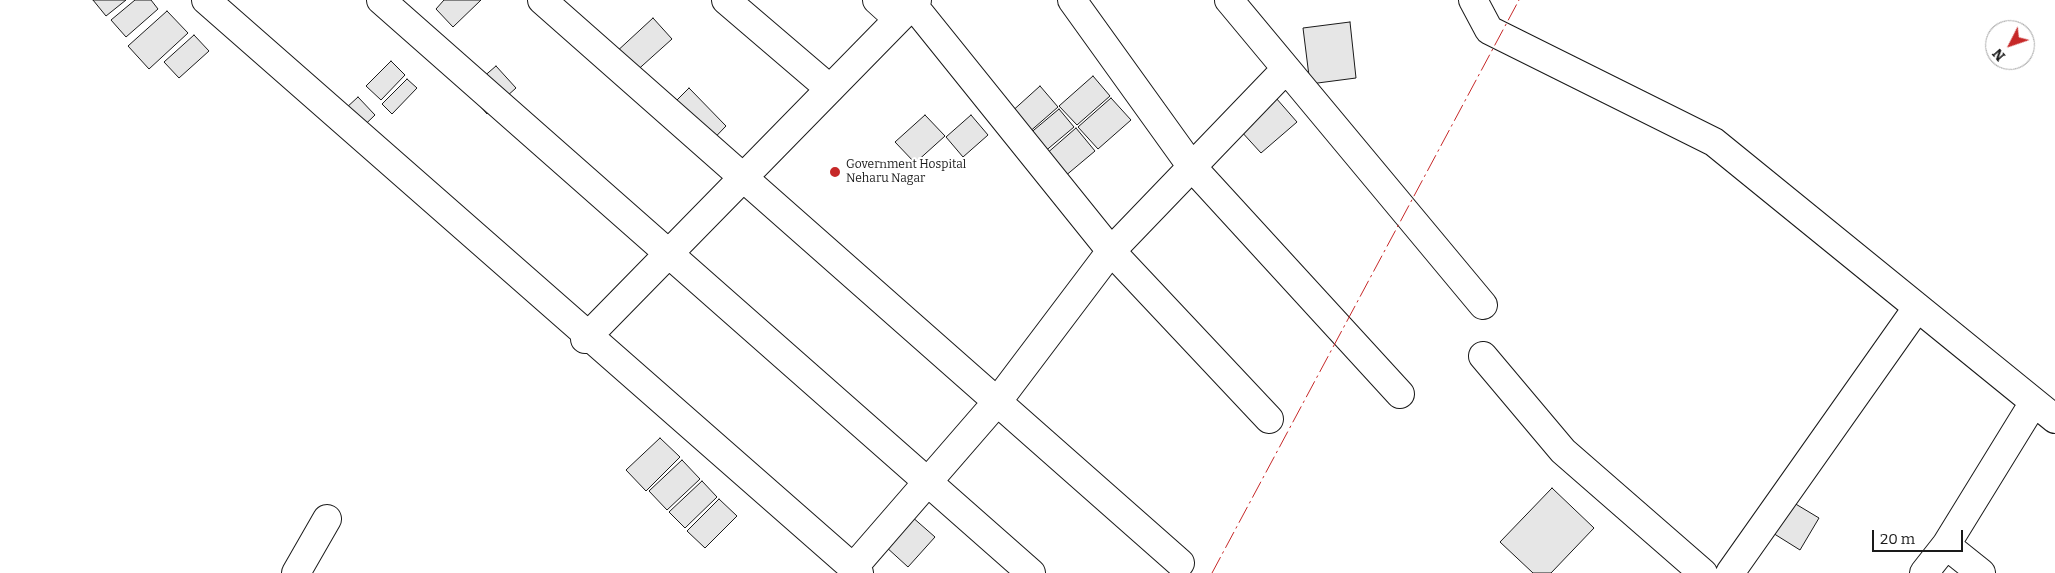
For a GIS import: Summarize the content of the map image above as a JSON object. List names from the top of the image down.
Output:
{
  "places": ["Government Hospital Neharu Nagar"],
  "scale_bar": "20 m",
  "north": "bottom left"
}
